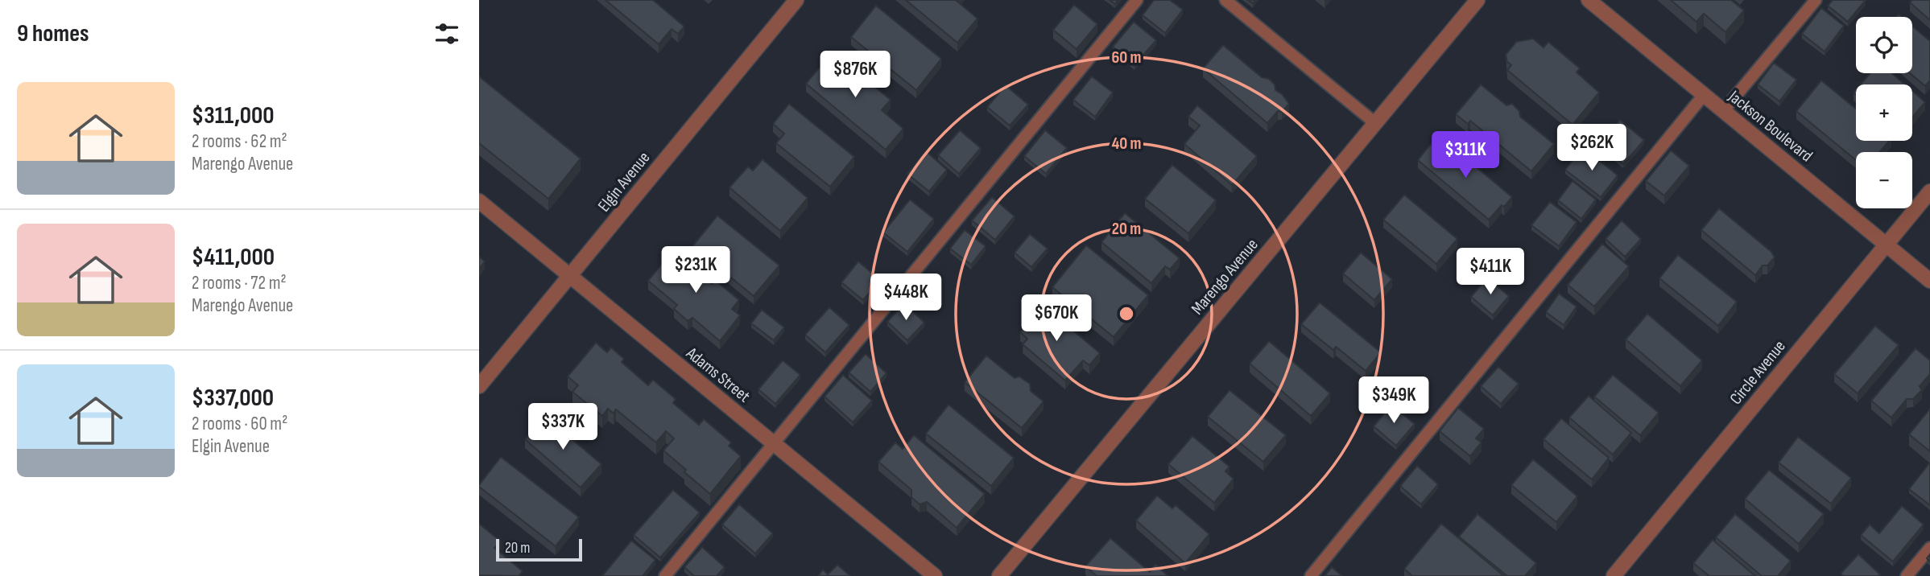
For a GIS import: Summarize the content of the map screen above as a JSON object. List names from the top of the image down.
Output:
{
  "streets": {
    "street": [
      "Jackson Boulevard",
      "Elgin Avenue",
      "Marengo Avenue",
      "Circle Avenue",
      "Adams Street"
    ]
  },
  "crossings": [
    ["Jackson Boulevard", "Circle Avenue"],
    ["Elgin Avenue", "Adams Street"]
  ],
  "scale_bar": "20 m",
  "page": {
    "heading": "9 homes",
    "map_buttons": ["+", "−"],
    "price": [
      "$876K",
      "$262K",
      "$311K",
      "$231K",
      "$411K",
      "$448K",
      "$670K",
      "$349K",
      "$337K"
    ],
    "list": [
      {
        "name": "$311,000",
        "note": "2 rooms · 62 m² · Marengo Avenue"
      },
      {
        "name": "$411,000",
        "note": "2 rooms · 72 m² · Marengo Avenue"
      },
      {
        "name": "$337,000",
        "note": "2 rooms · 60 m² · Elgin Avenue"
      }
    ],
    "scale": "20 m"
  },
  "rings": ["60 m", "40 m", "20 m"]
}
